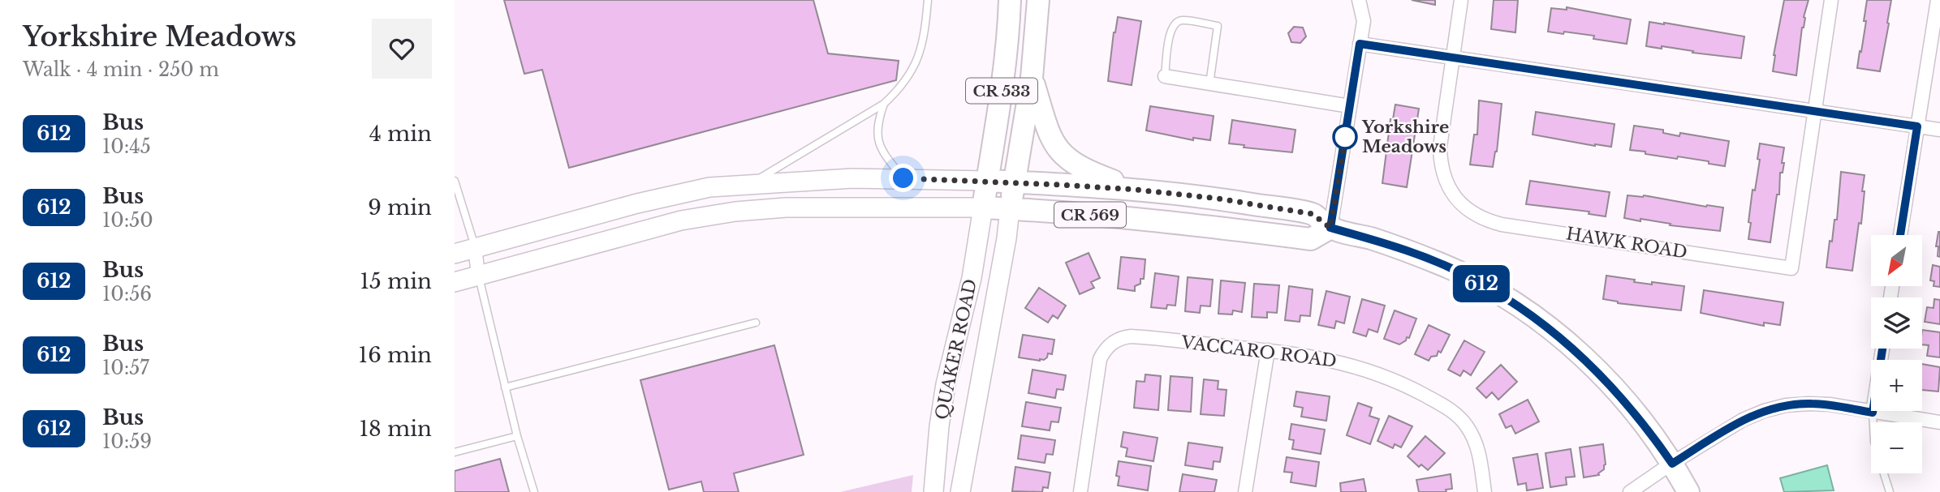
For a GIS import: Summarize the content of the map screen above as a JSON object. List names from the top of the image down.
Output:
{
  "streets": {
    "main road": ["CR 533", "CR 569"],
    "street": ["HAWK ROAD", "QUAKER ROAD", "VACCARO ROAD"]
  },
  "crossings": [
    ["CR 533", "CR 569"],
    ["CR 533", "QUAKER ROAD"],
    ["CR 569", "QUAKER ROAD"]
  ],
  "places": ["Yorkshire Meadows"],
  "lines": ["bus line 612"],
  "north": "bottom left",
  "page": {
    "heading": ["Yorkshire Meadows", "Walk · 4 min · 250 m"],
    "on_map": "612",
    "list": [
      {
        "mark": "612",
        "name": "Bus",
        "note": "10:45",
        "value": "4 min"
      },
      {
        "mark": "612",
        "name": "Bus",
        "note": "10:50",
        "value": "9 min"
      },
      {
        "mark": "612",
        "name": "Bus",
        "note": "10:56",
        "value": "15 min"
      },
      {
        "mark": "612",
        "name": "Bus",
        "note": "10:57",
        "value": "16 min"
      },
      {
        "mark": "612",
        "name": "Bus",
        "note": "10:59",
        "value": "18 min"
      }
    ],
    "map_buttons": ["+", "−"]
  }
}
